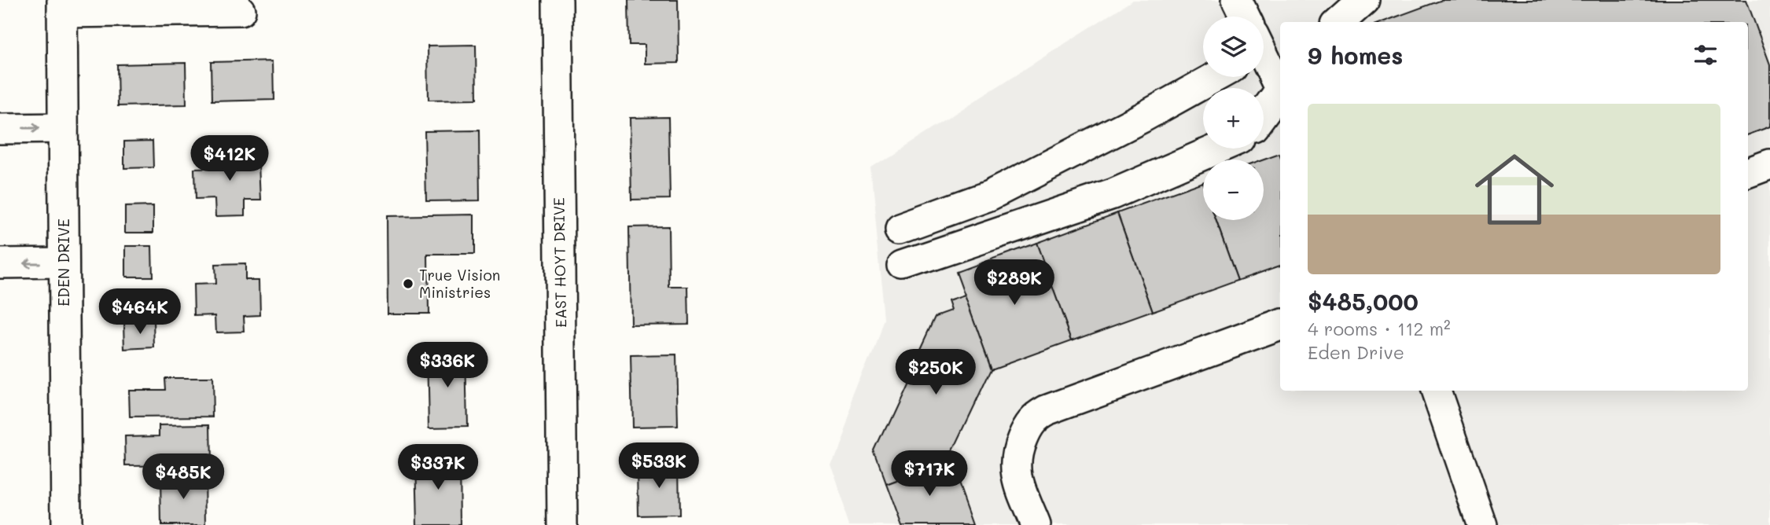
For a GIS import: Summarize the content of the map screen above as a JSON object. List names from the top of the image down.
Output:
{
  "streets": {
    "street": ["EDEN DRIVE", "EAST HOYT DRIVE"]
  },
  "places": ["True Vision Ministries"],
  "page": {
    "map_buttons": ["+", "−"],
    "heading": "9 homes",
    "list": [
      {
        "name": "$485,000",
        "note": "4 rooms · 112 m² · Eden Drive"
      }
    ],
    "price": [
      "$412K",
      "$289K",
      "$464K",
      "$336K",
      "$250K",
      "$533K",
      "$337K",
      "$717K",
      "$485K"
    ]
  }
}
